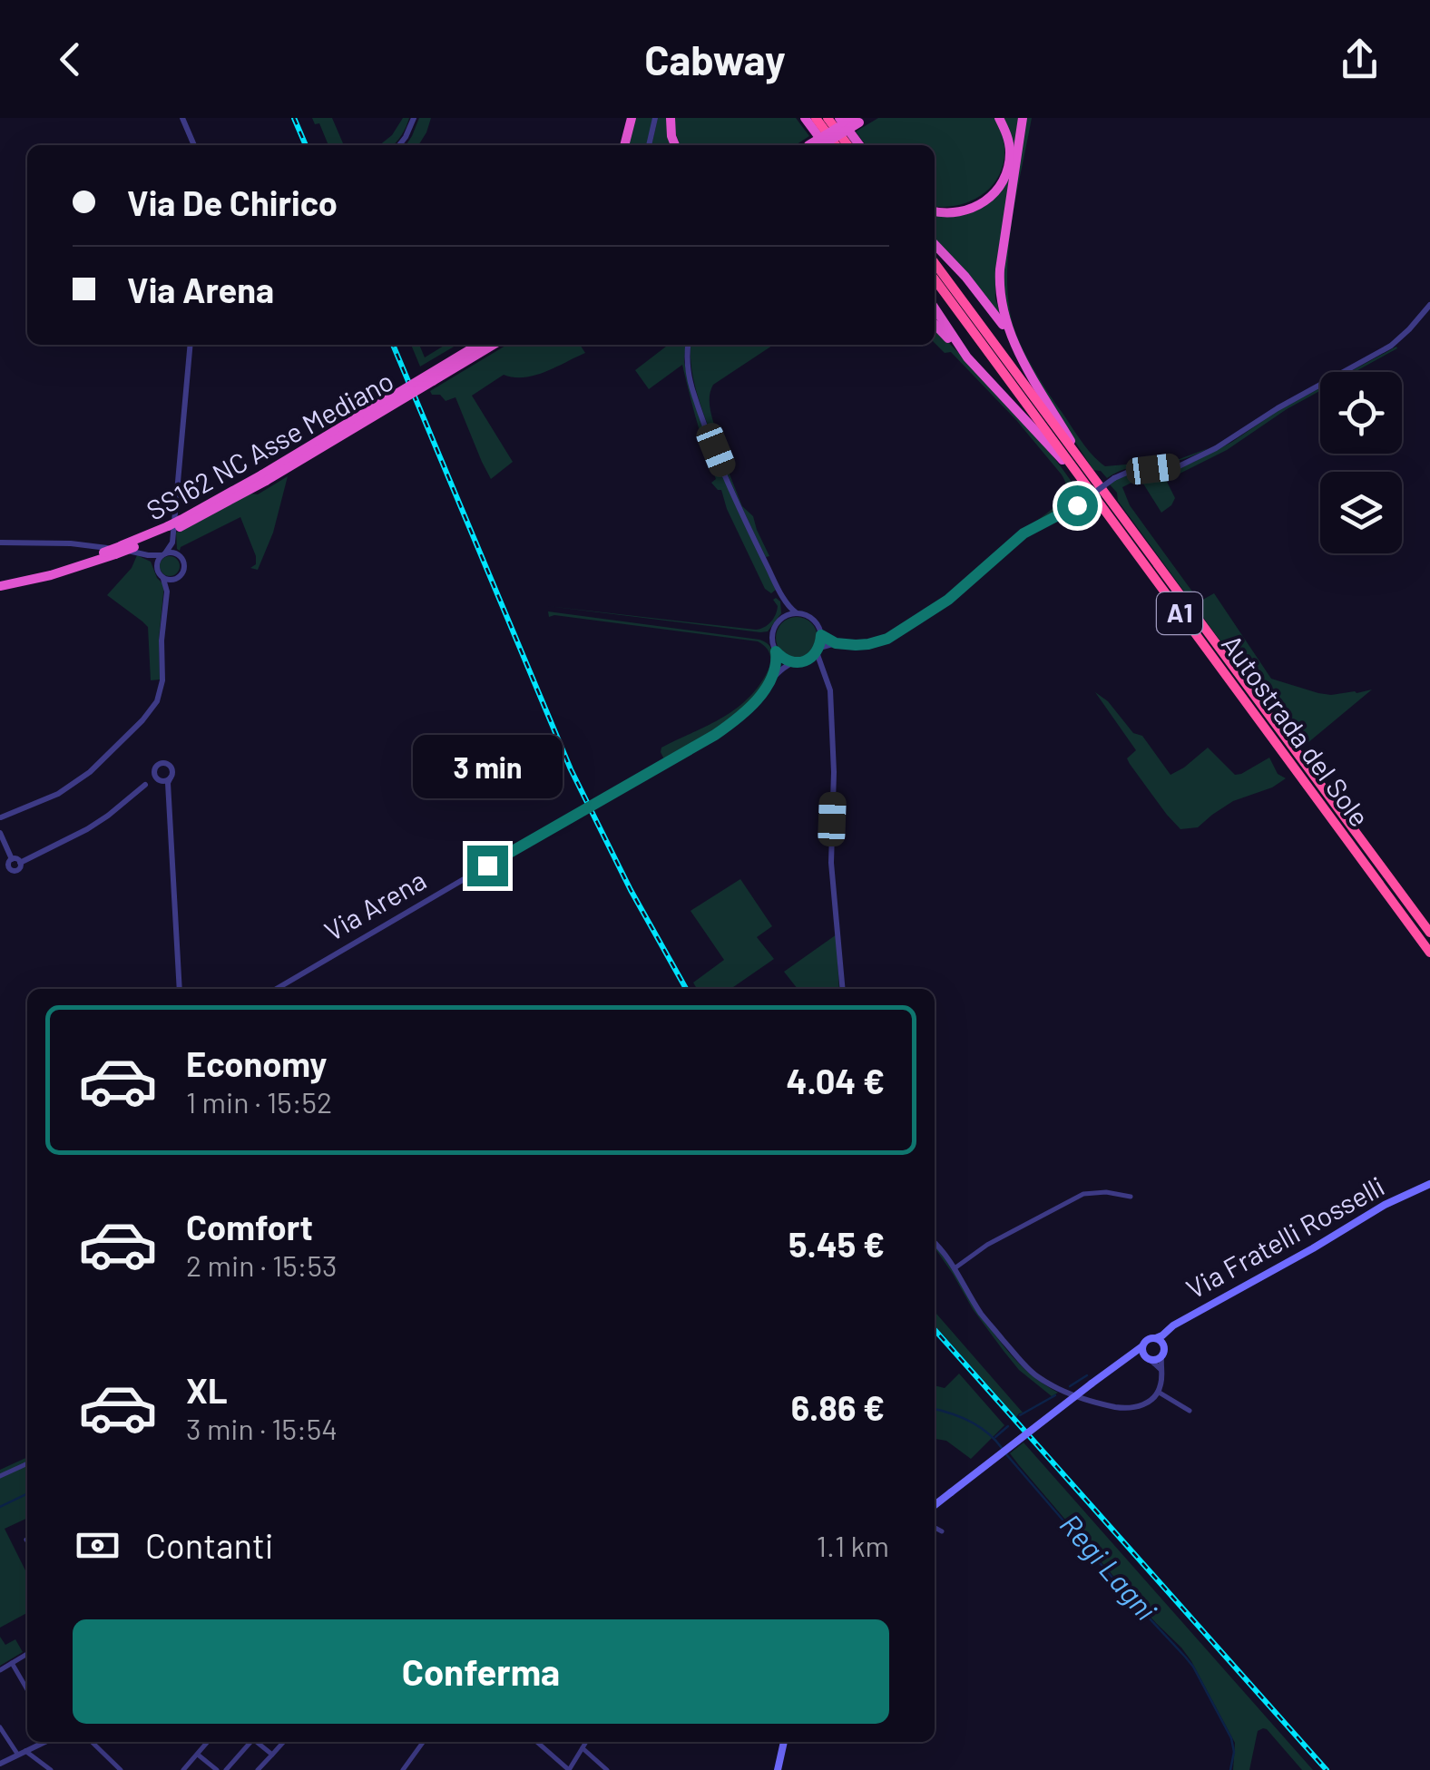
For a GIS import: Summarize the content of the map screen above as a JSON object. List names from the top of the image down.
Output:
{
  "streets": {
    "highway": ["SS162 NC Asse Mediano", "A1", "Autostrada del Sole"],
    "main road": ["Via Fratelli Rosselli"],
    "street": ["Via Arena"]
  },
  "water": ["Regi Lagni"],
  "page": {
    "header": "Cabway",
    "banner": ["Via De Chirico", "Via Arena"],
    "bubble": "3 min",
    "list": [
      {
        "name": "Economy",
        "note": "1 min · 15:52",
        "value": "4.04 €"
      },
      {
        "name": "Comfort",
        "note": "2 min · 15:53",
        "value": "5.45 €"
      },
      {
        "name": "XL",
        "note": "3 min · 15:54",
        "value": "6.86 €"
      }
    ],
    "pay": ["Contanti", "1.1 km"],
    "buttons": "Conferma"
  }
}
